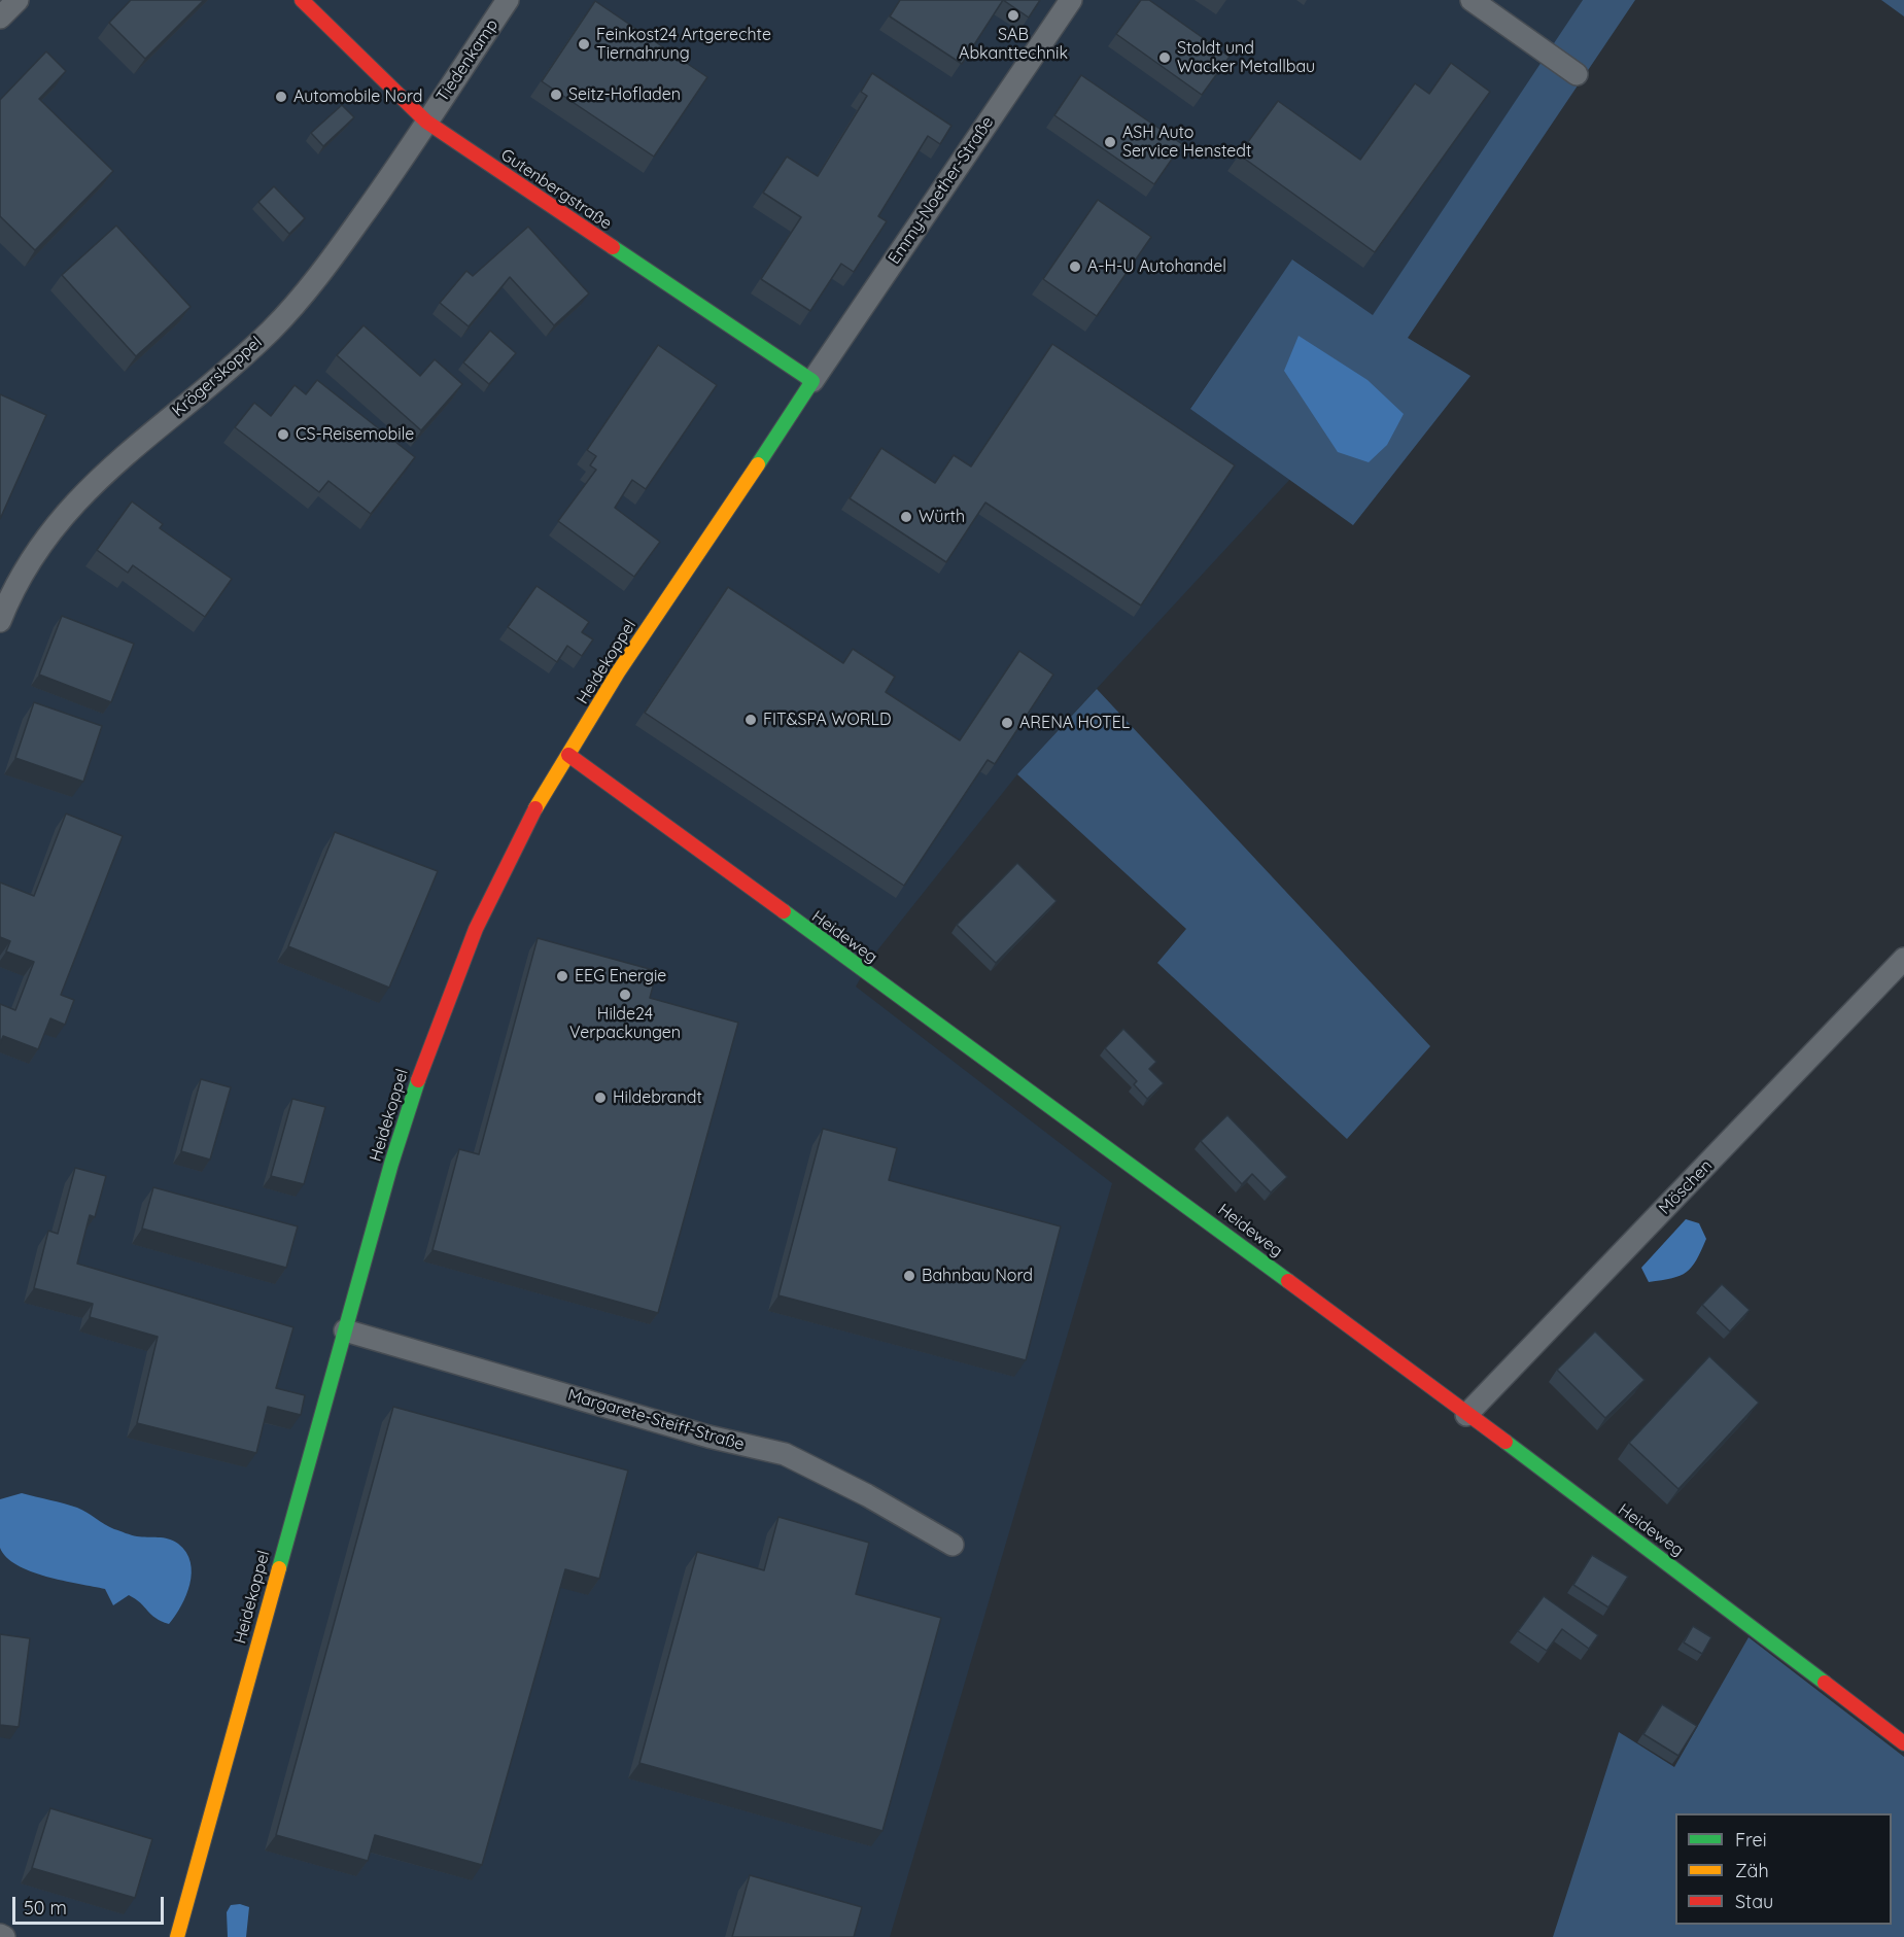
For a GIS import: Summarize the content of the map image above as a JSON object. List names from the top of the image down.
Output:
{
  "streets": {
    "street": [
      "Tiedenkamp",
      "Gutenbergstraße",
      "Emmy-Noether-Straße",
      "Krögerskoppel",
      "Heidekoppel",
      "Heideweg",
      "Möschen",
      "Margarete-Steiff-Straße"
    ]
  },
  "crossings": [
    ["Tiedenkamp", "Gutenbergstraße"],
    ["Tiedenkamp", "Krögerskoppel"],
    ["Gutenbergstraße", "Emmy-Noether-Straße"],
    ["Gutenbergstraße", "Krögerskoppel"],
    ["Gutenbergstraße", "Heidekoppel"],
    ["Emmy-Noether-Straße", "Heidekoppel"],
    ["Heidekoppel", "Heideweg"],
    ["Heidekoppel", "Margarete-Steiff-Straße"],
    ["Heideweg", "Möschen"]
  ],
  "places": [
    "SAB Abkanttechnik",
    "Feinkost24 Artgerechte Tiernahrung",
    "Stoldt und Wacker Metallbau",
    "Seitz-Hofladen",
    "Automobile Nord",
    "ASH Auto Service Henstedt",
    "A-H-U Autohandel",
    "CS-Reisemobile",
    "Würth",
    "FIT&SPA WORLD",
    "ARENA HOTEL",
    "EEG Energie",
    "Hilde24 Verpackungen",
    "Hildebrandt",
    "Bahnbau Nord"
  ],
  "legend": ["Frei", "Zäh", "Stau"],
  "scale_bar": "50 m"
}
